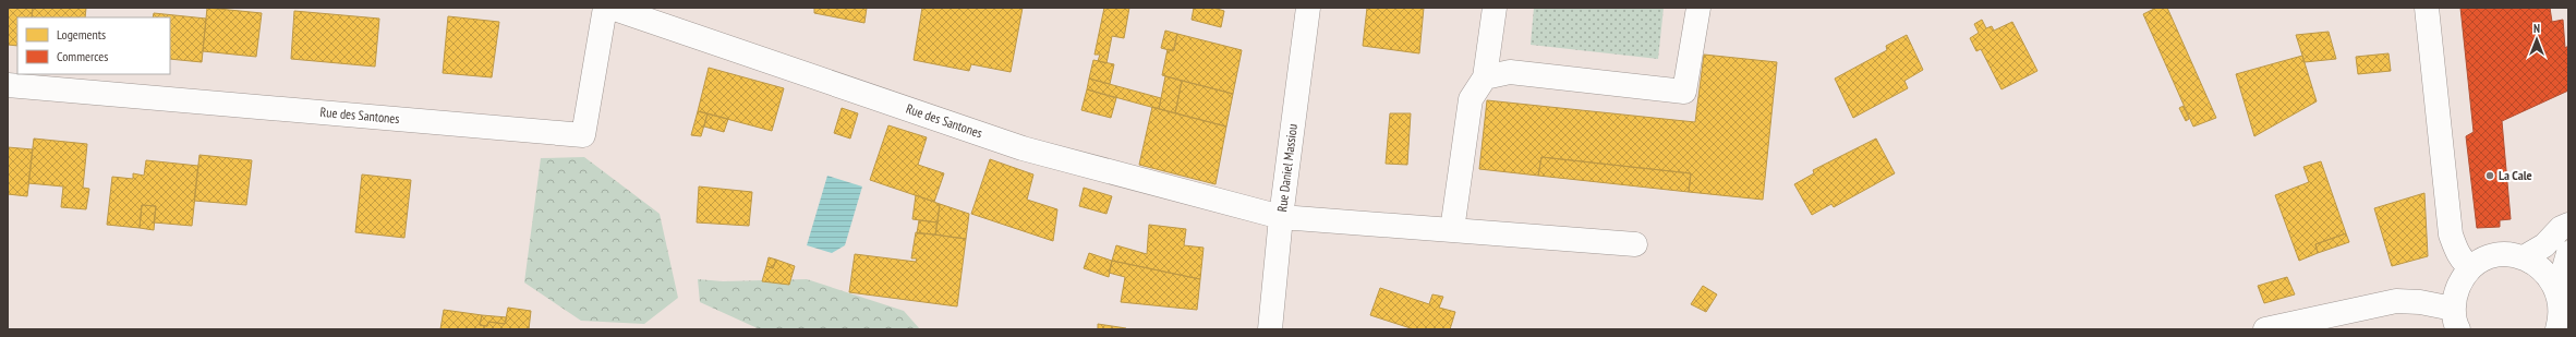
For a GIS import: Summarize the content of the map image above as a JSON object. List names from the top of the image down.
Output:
{
  "streets": {
    "street": ["Rue des Santones", "Rue Daniel Massiou"]
  },
  "crossings": [
    ["Rue des Santones", "Rue Daniel Massiou"]
  ],
  "places": ["La Cale"],
  "legend": ["Logements", "Commerces"],
  "north": "top"
}
